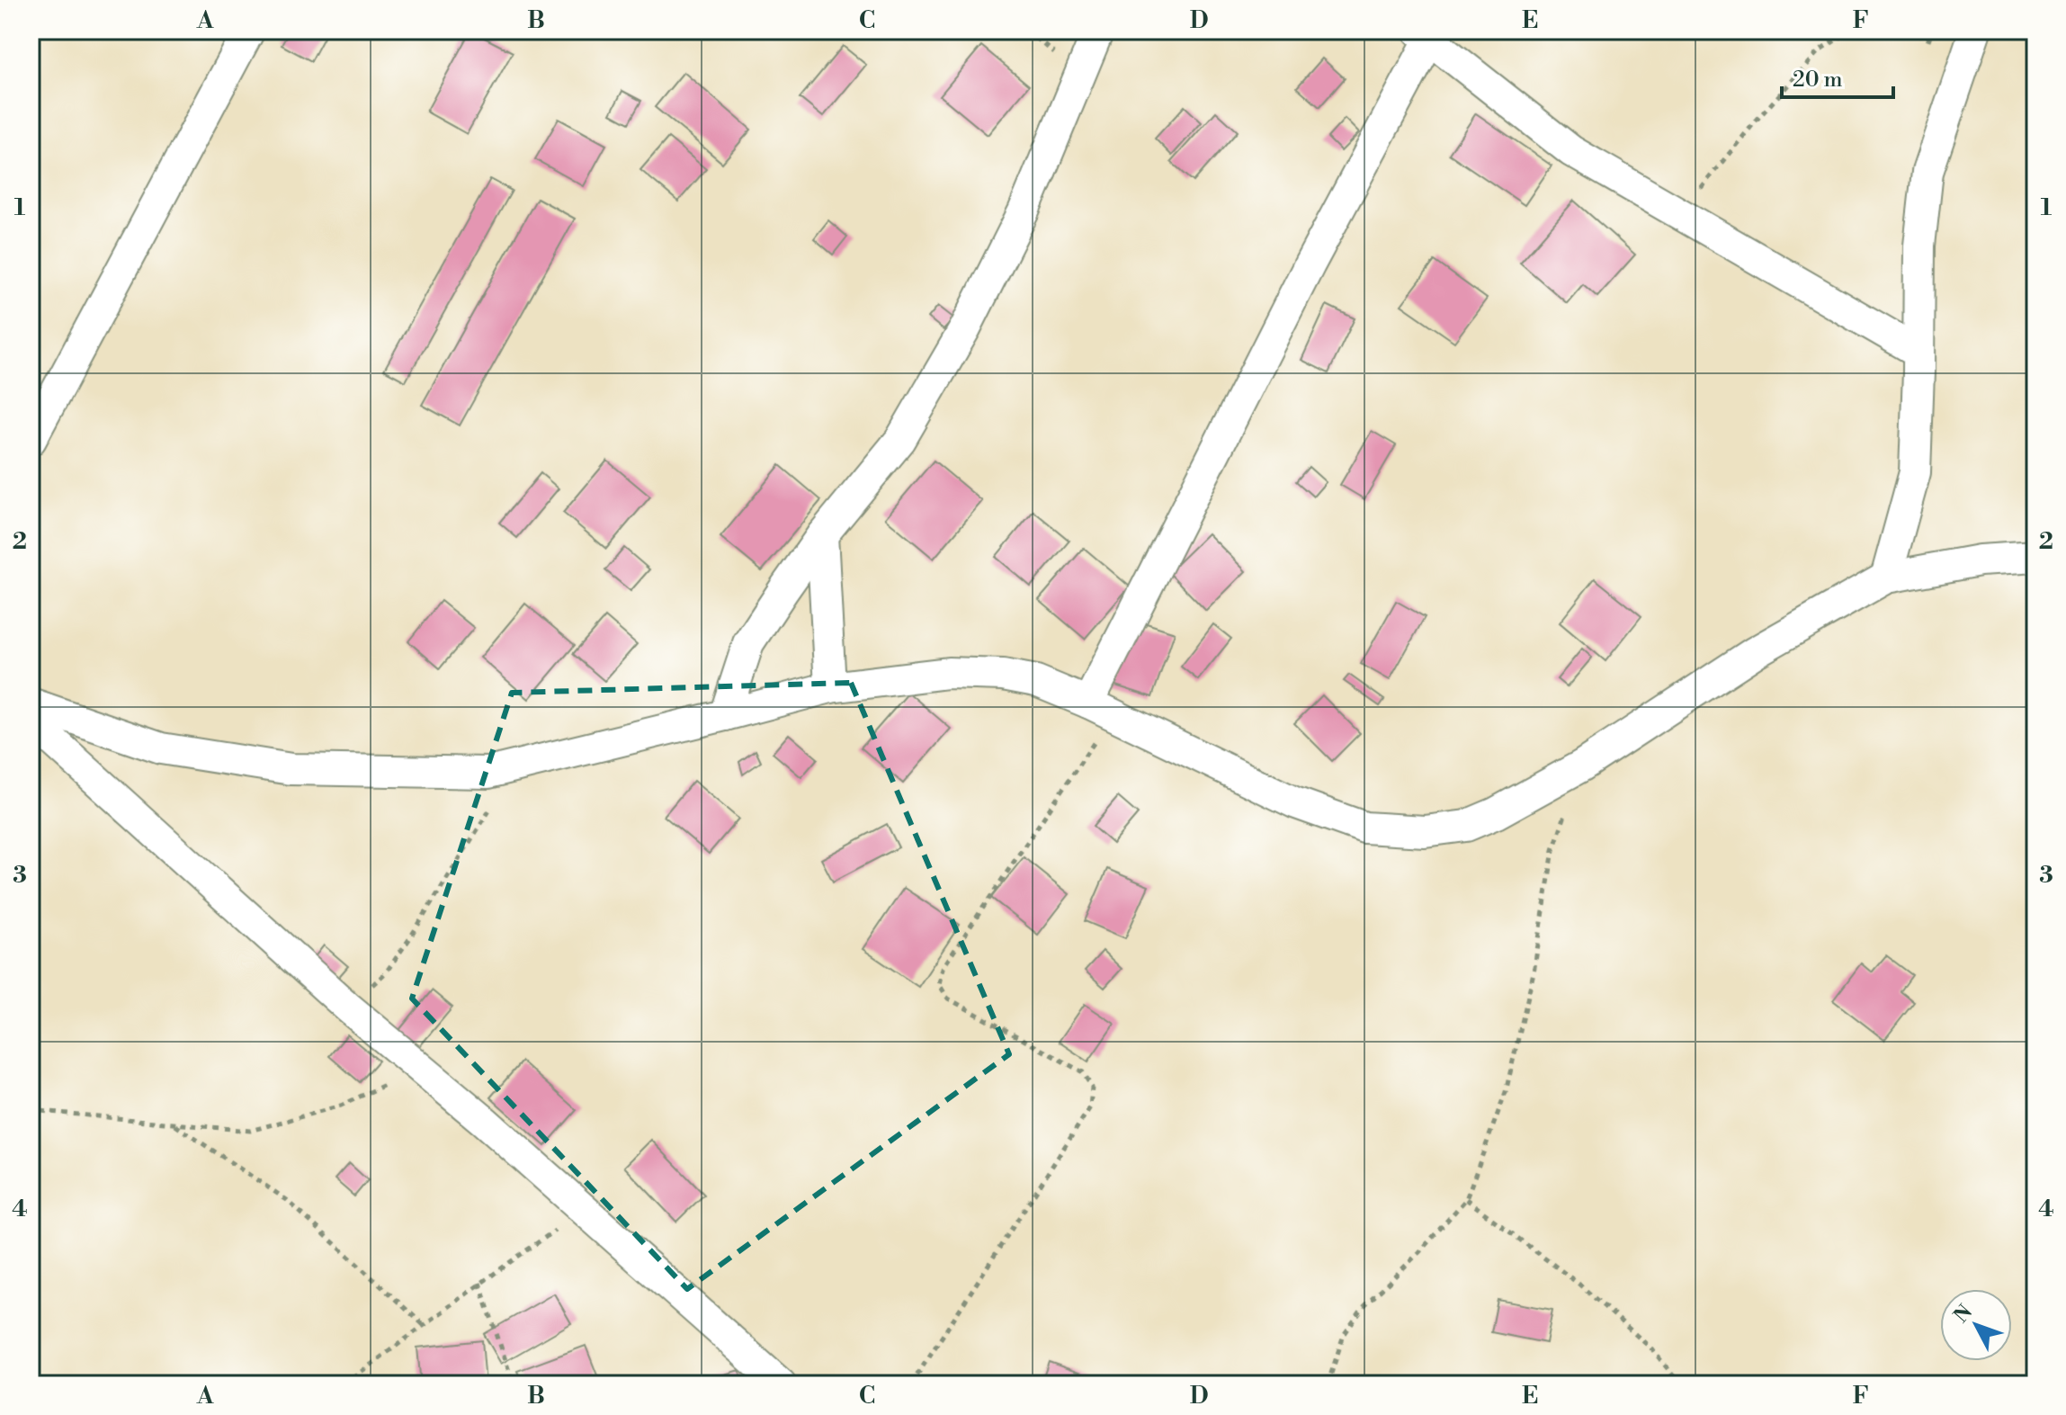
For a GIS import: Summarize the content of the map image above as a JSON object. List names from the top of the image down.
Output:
{
  "scale_bar": "20 m",
  "north": "top left",
  "grid": {
    "columns": [
      "A",
      "B",
      "C",
      "D",
      "E",
      "F"
    ],
    "rows": [
      "1",
      "2",
      "3",
      "4"
    ]
  }
}
